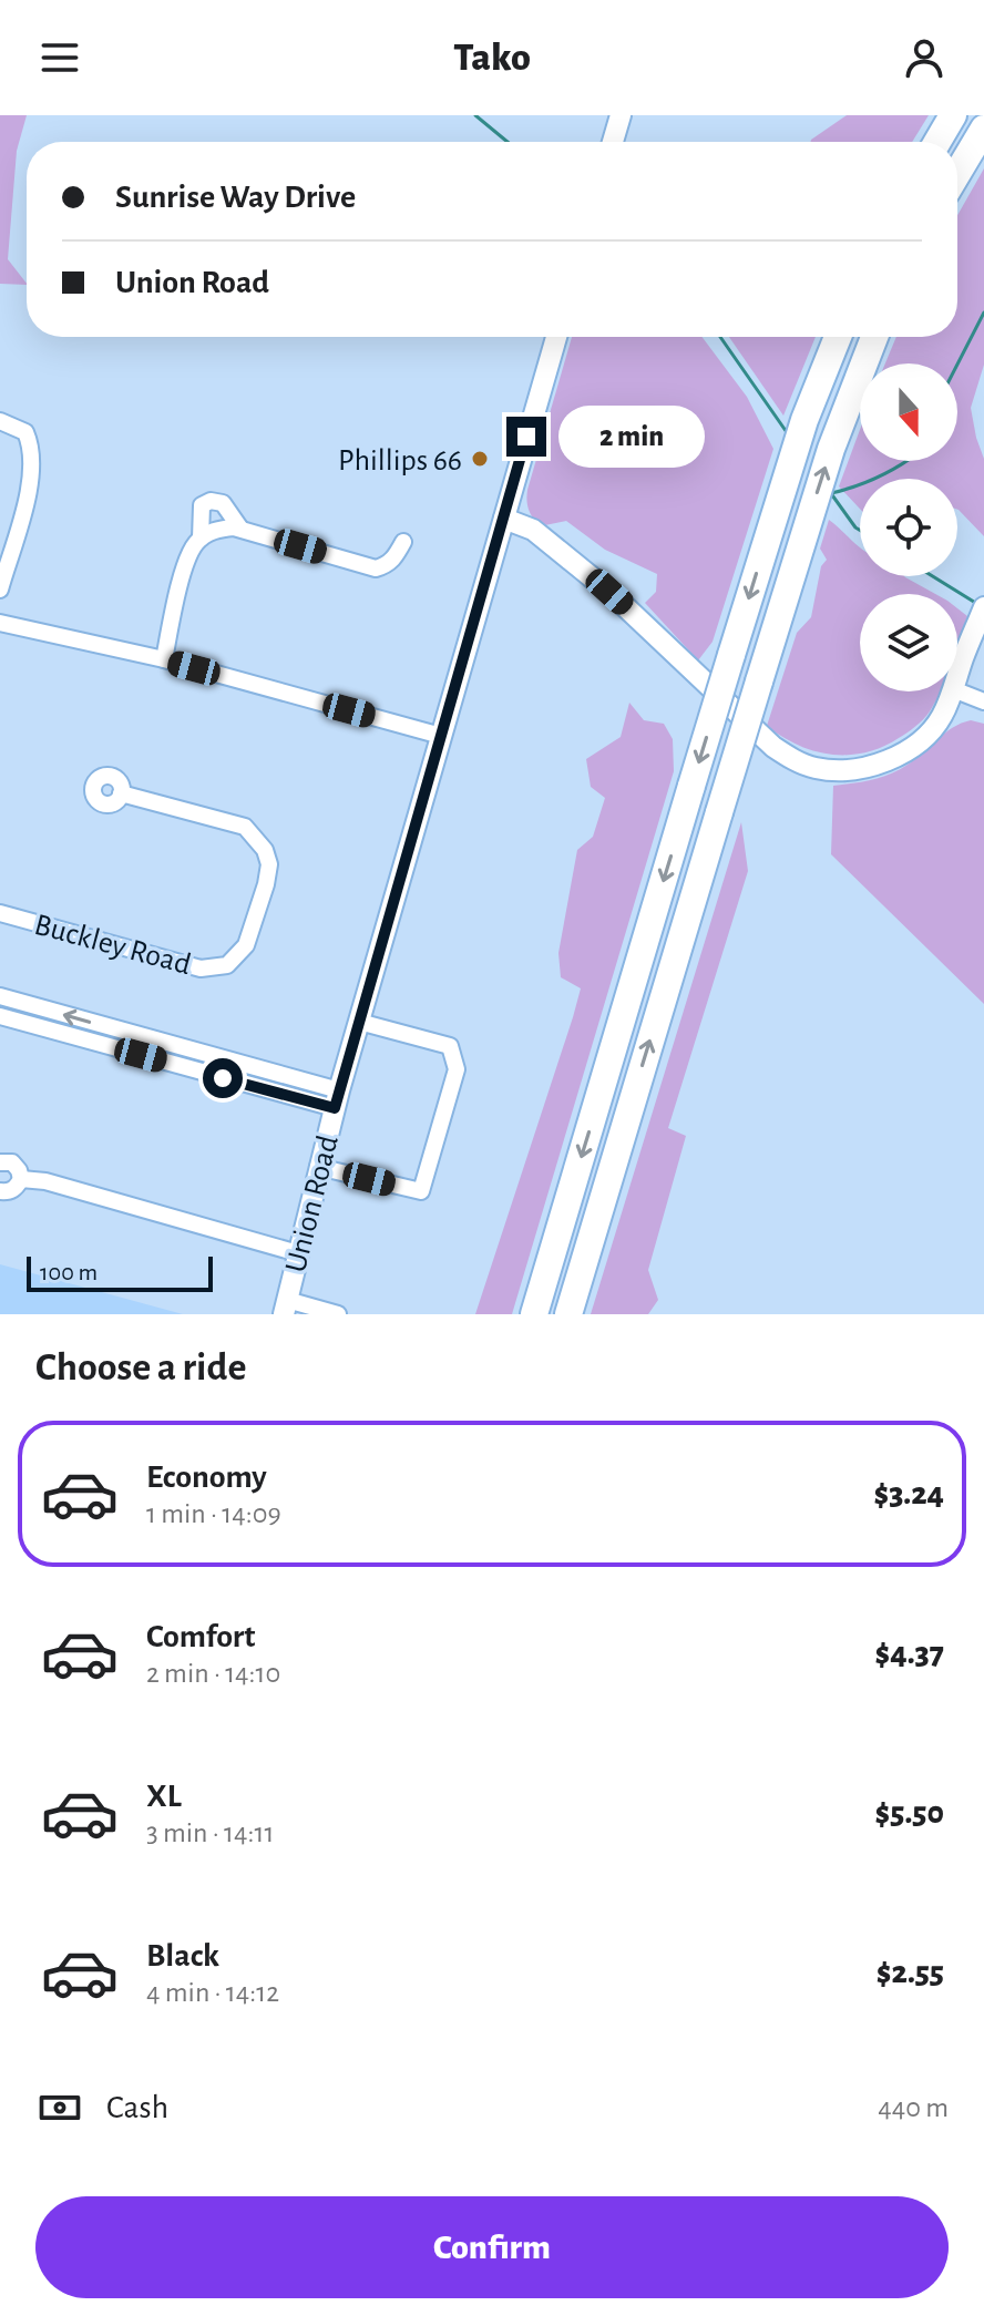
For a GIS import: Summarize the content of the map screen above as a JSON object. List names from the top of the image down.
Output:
{
  "streets": {
    "main road": ["Union Road"],
    "street": ["Buckley Road"]
  },
  "places": ["Phillips 66"],
  "scale_bar": "100 m",
  "north": "bottom",
  "page": {
    "header": "Tako",
    "banner": ["Sunrise Way Drive", "Union Road"],
    "bubble": "2 min",
    "scale": "100 m",
    "heading": "Choose a ride",
    "list": [
      {
        "name": "Economy",
        "note": "1 min · 14:09",
        "value": "$3.24"
      },
      {
        "name": "Comfort",
        "note": "2 min · 14:10",
        "value": "$4.37"
      },
      {
        "name": "XL",
        "note": "3 min · 14:11",
        "value": "$5.50"
      },
      {
        "name": "Black",
        "note": "4 min · 14:12",
        "value": "$2.55"
      }
    ],
    "pay": ["Cash", "440 m"],
    "buttons": "Confirm"
  }
}
